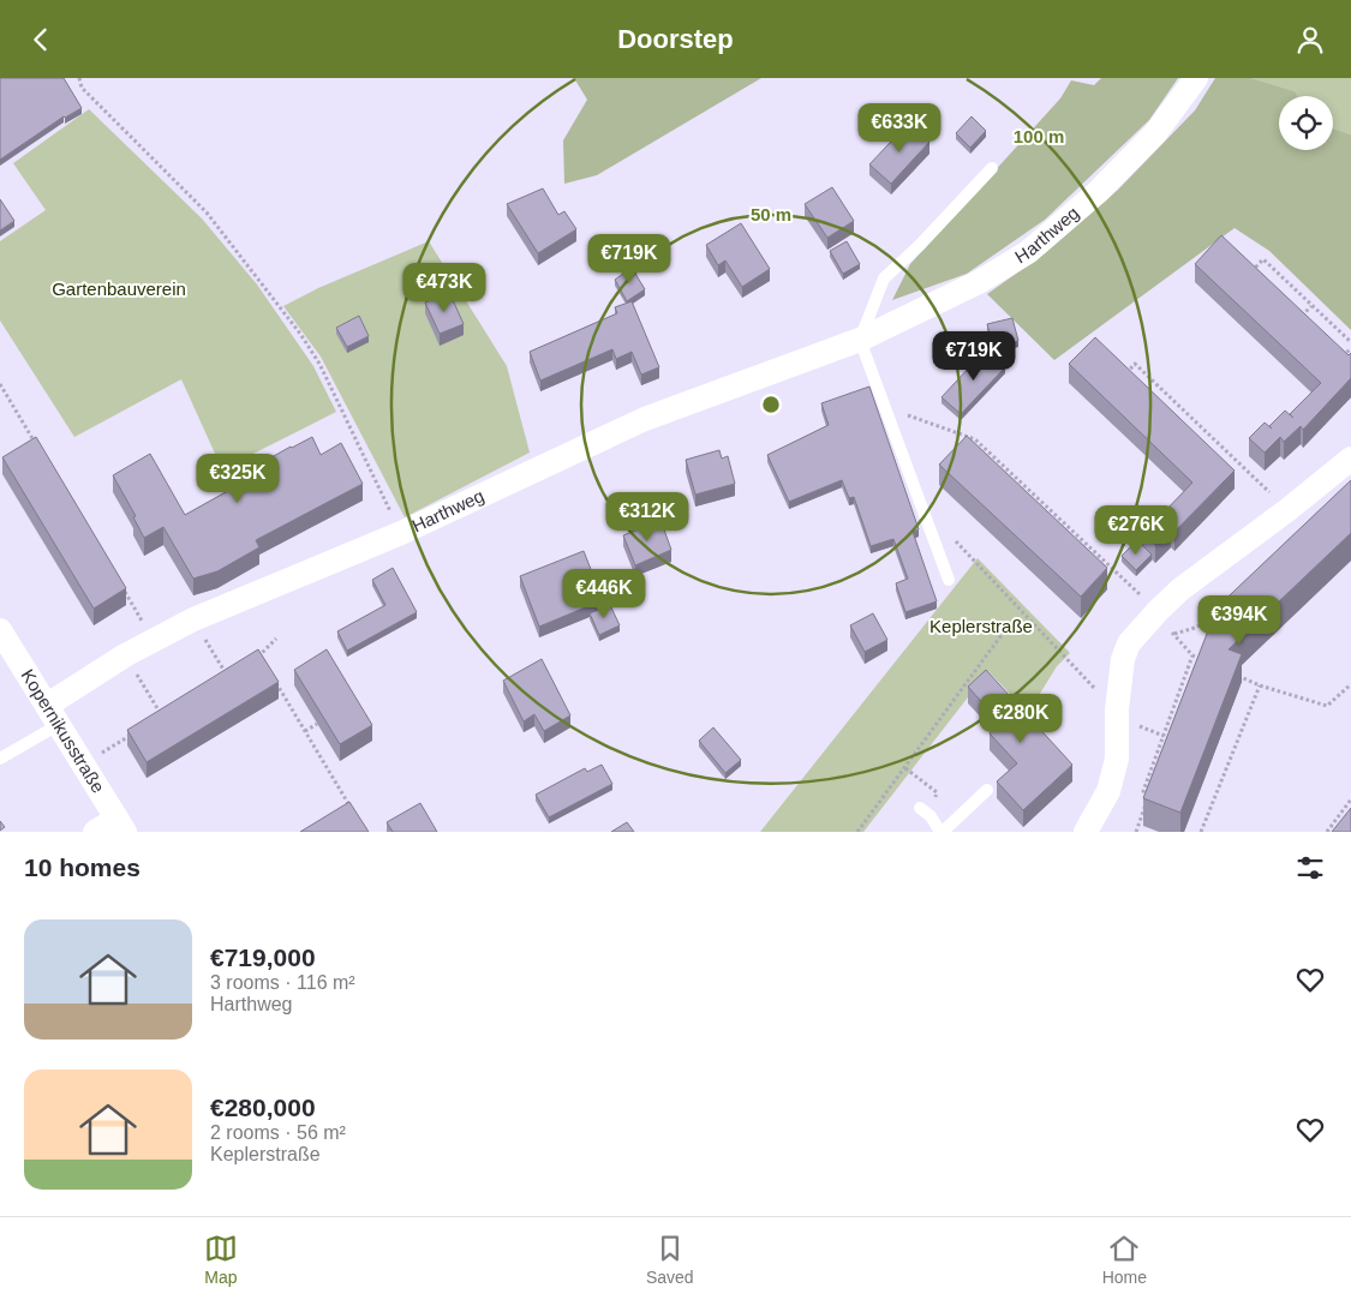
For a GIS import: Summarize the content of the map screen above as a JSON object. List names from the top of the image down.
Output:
{
  "streets": {
    "street": ["Harthweg", "Kopernikusstraße"]
  },
  "crossings": [
    ["Harthweg", "Kopernikusstraße"]
  ],
  "parks": ["Gartenbauverein", "Keplerstraße"],
  "page": {
    "header": "Doorstep",
    "price": [
      "€633K",
      "€719K",
      "€473K",
      "€719K",
      "€325K",
      "€312K",
      "€276K",
      "€446K",
      "€394K",
      "€280K"
    ],
    "heading": "10 homes",
    "list": [
      {
        "name": "€719,000",
        "note": "3 rooms · 116 m² · Harthweg"
      },
      {
        "name": "€280,000",
        "note": "2 rooms · 56 m² · Keplerstraße"
      }
    ],
    "tabs": ["Map", "Saved", "Home"]
  },
  "rings": ["100 m", "50 m"]
}
